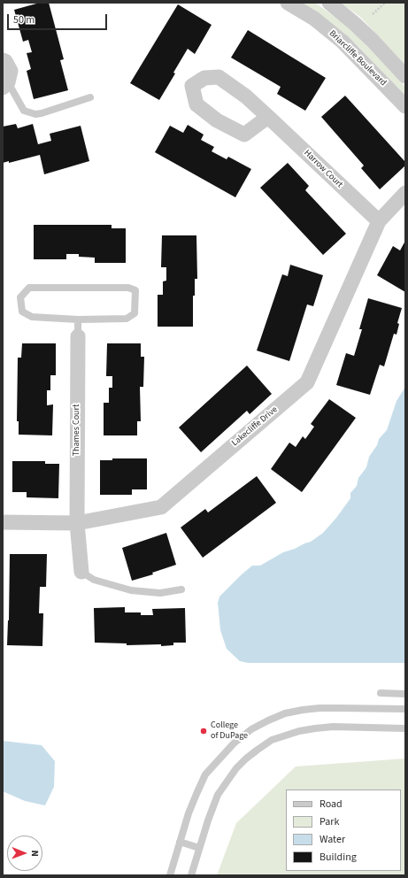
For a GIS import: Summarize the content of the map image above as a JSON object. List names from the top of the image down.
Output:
{
  "streets": {
    "street": [
      "Briarcliffe Boulevard",
      "Harrow Court",
      "Lakecliffe Drive",
      "Thames Court"
    ]
  },
  "crossings": [
    ["Harrow Court", "Lakecliffe Drive"],
    ["Lakecliffe Drive", "Thames Court"]
  ],
  "places": ["College of DuPage"],
  "legend": [
    "Road",
    "Park",
    "Water",
    "Building"
  ],
  "scale_bar": "50 m",
  "north": "right"
}
